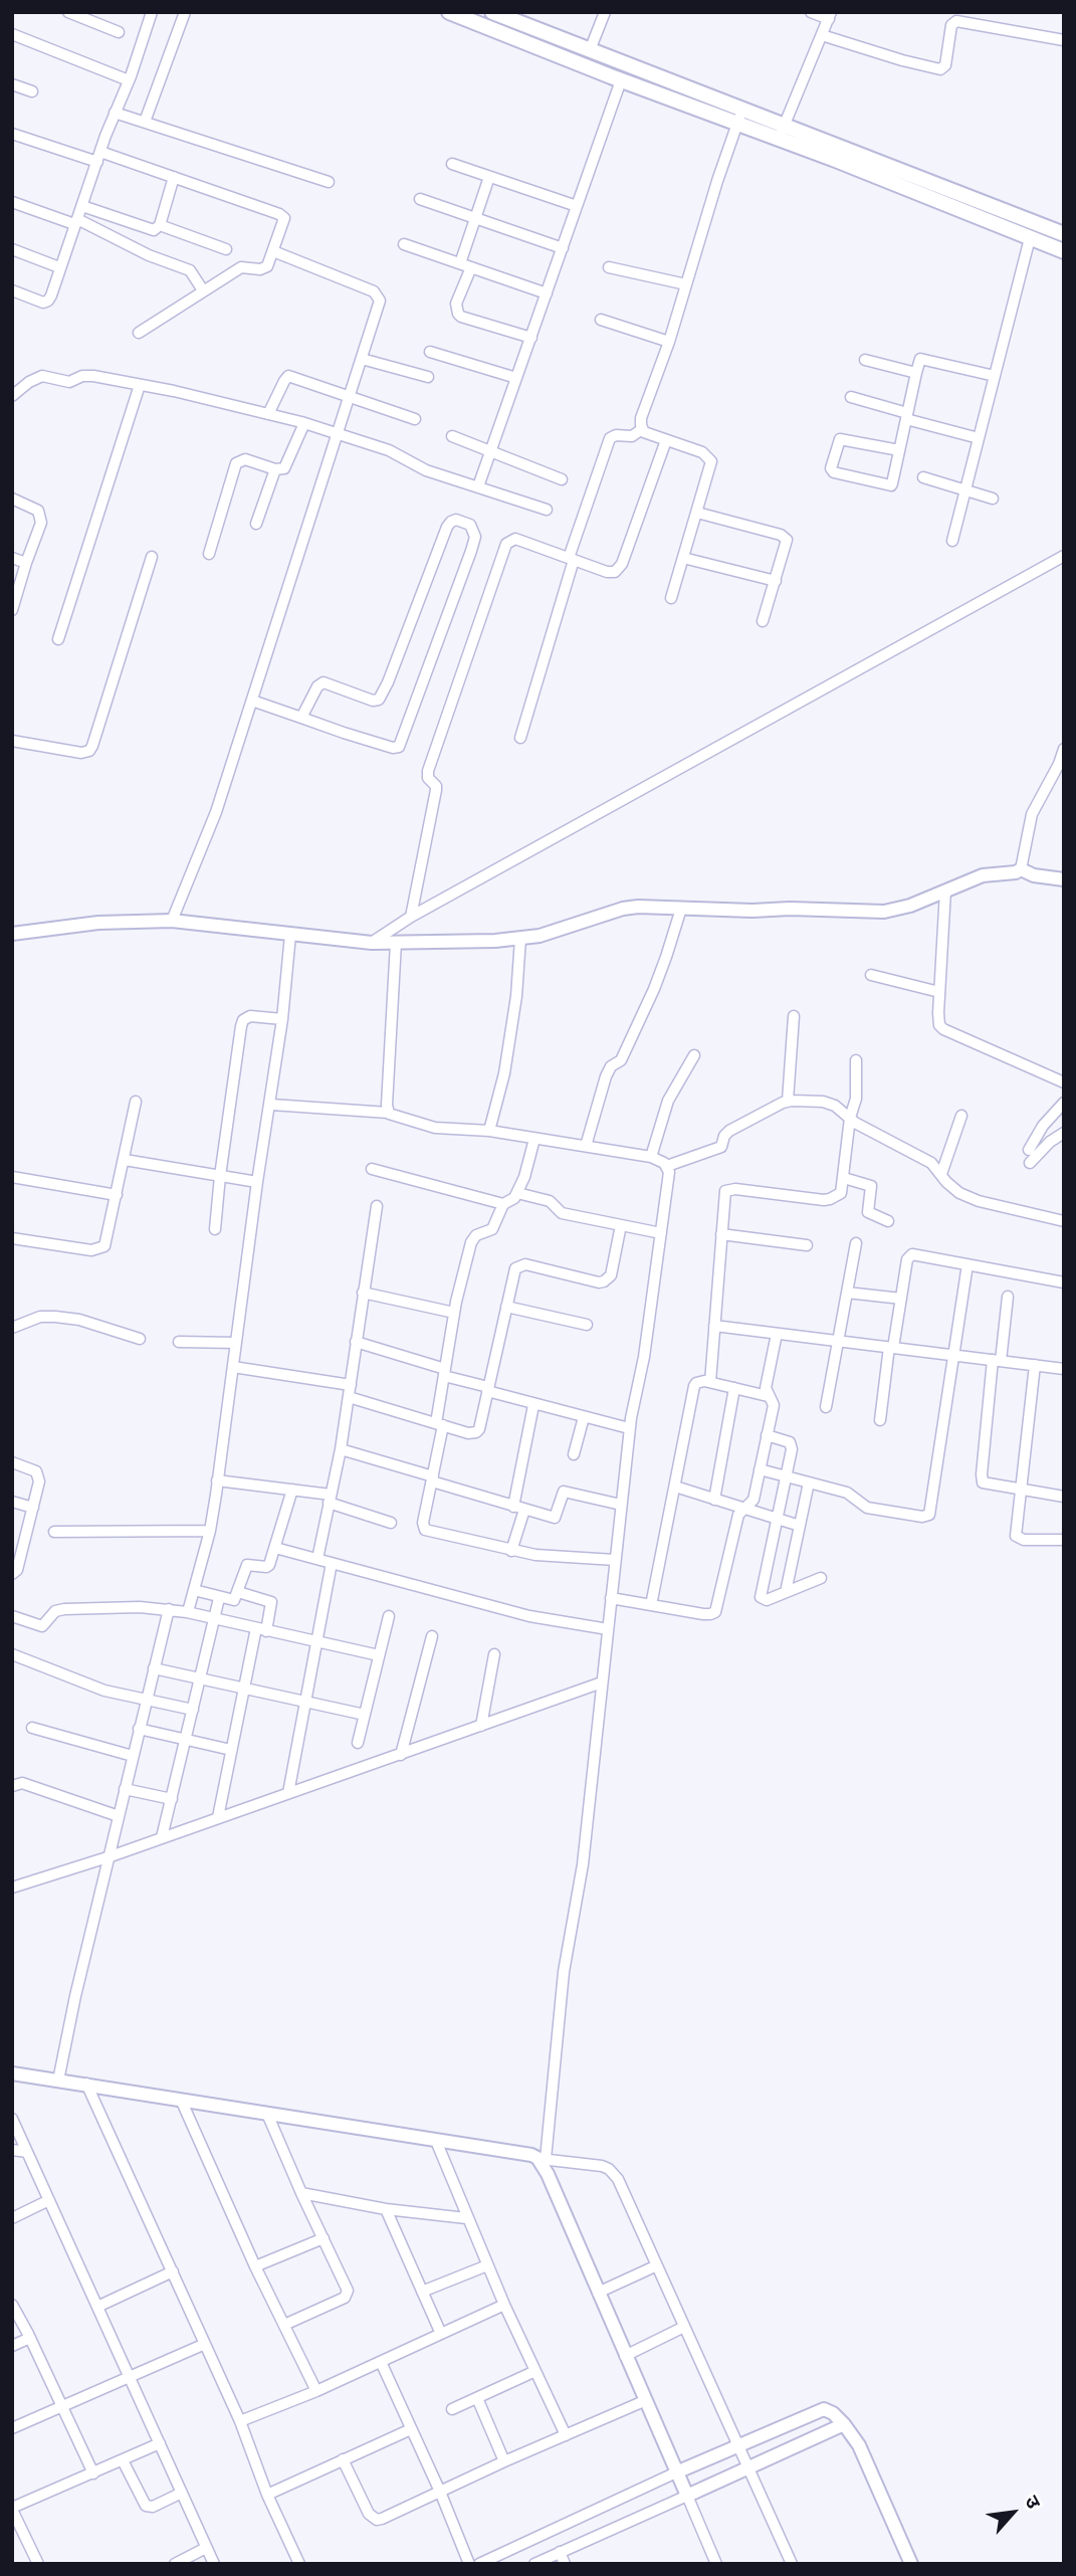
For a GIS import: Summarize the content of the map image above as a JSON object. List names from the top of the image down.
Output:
{
  "north": "top right"
}
